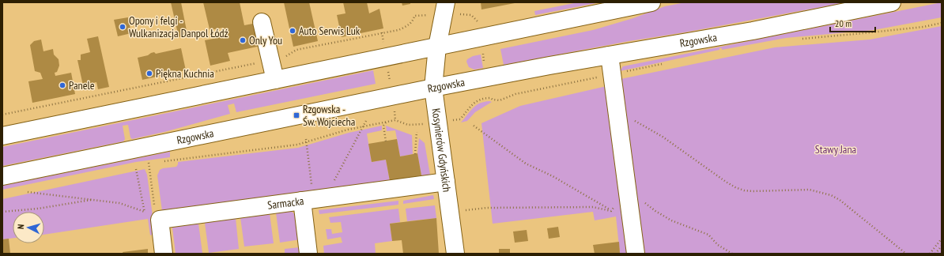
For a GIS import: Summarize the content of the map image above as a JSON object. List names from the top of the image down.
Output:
{
  "streets": {
    "main road": ["Rzgowska", "Kosynierów Gdyńskich", "Sarmacka"]
  },
  "crossings": [
    ["Rzgowska", "Kosynierów Gdyńskich"],
    ["Kosynierów Gdyńskich", "Sarmacka"]
  ],
  "parks": ["Stawy Jana"],
  "places": {
    "other": [
      "Opony i felgi - Wulkanizacja Danpol Łódź",
      "Auto Serwis Luk",
      "Only You",
      "Piękna Kuchnia",
      "Panele"
    ],
    "transit": ["Rzgowska - Św. Wojciecha"]
  },
  "scale_bar": "20 m",
  "north": "left"
}
